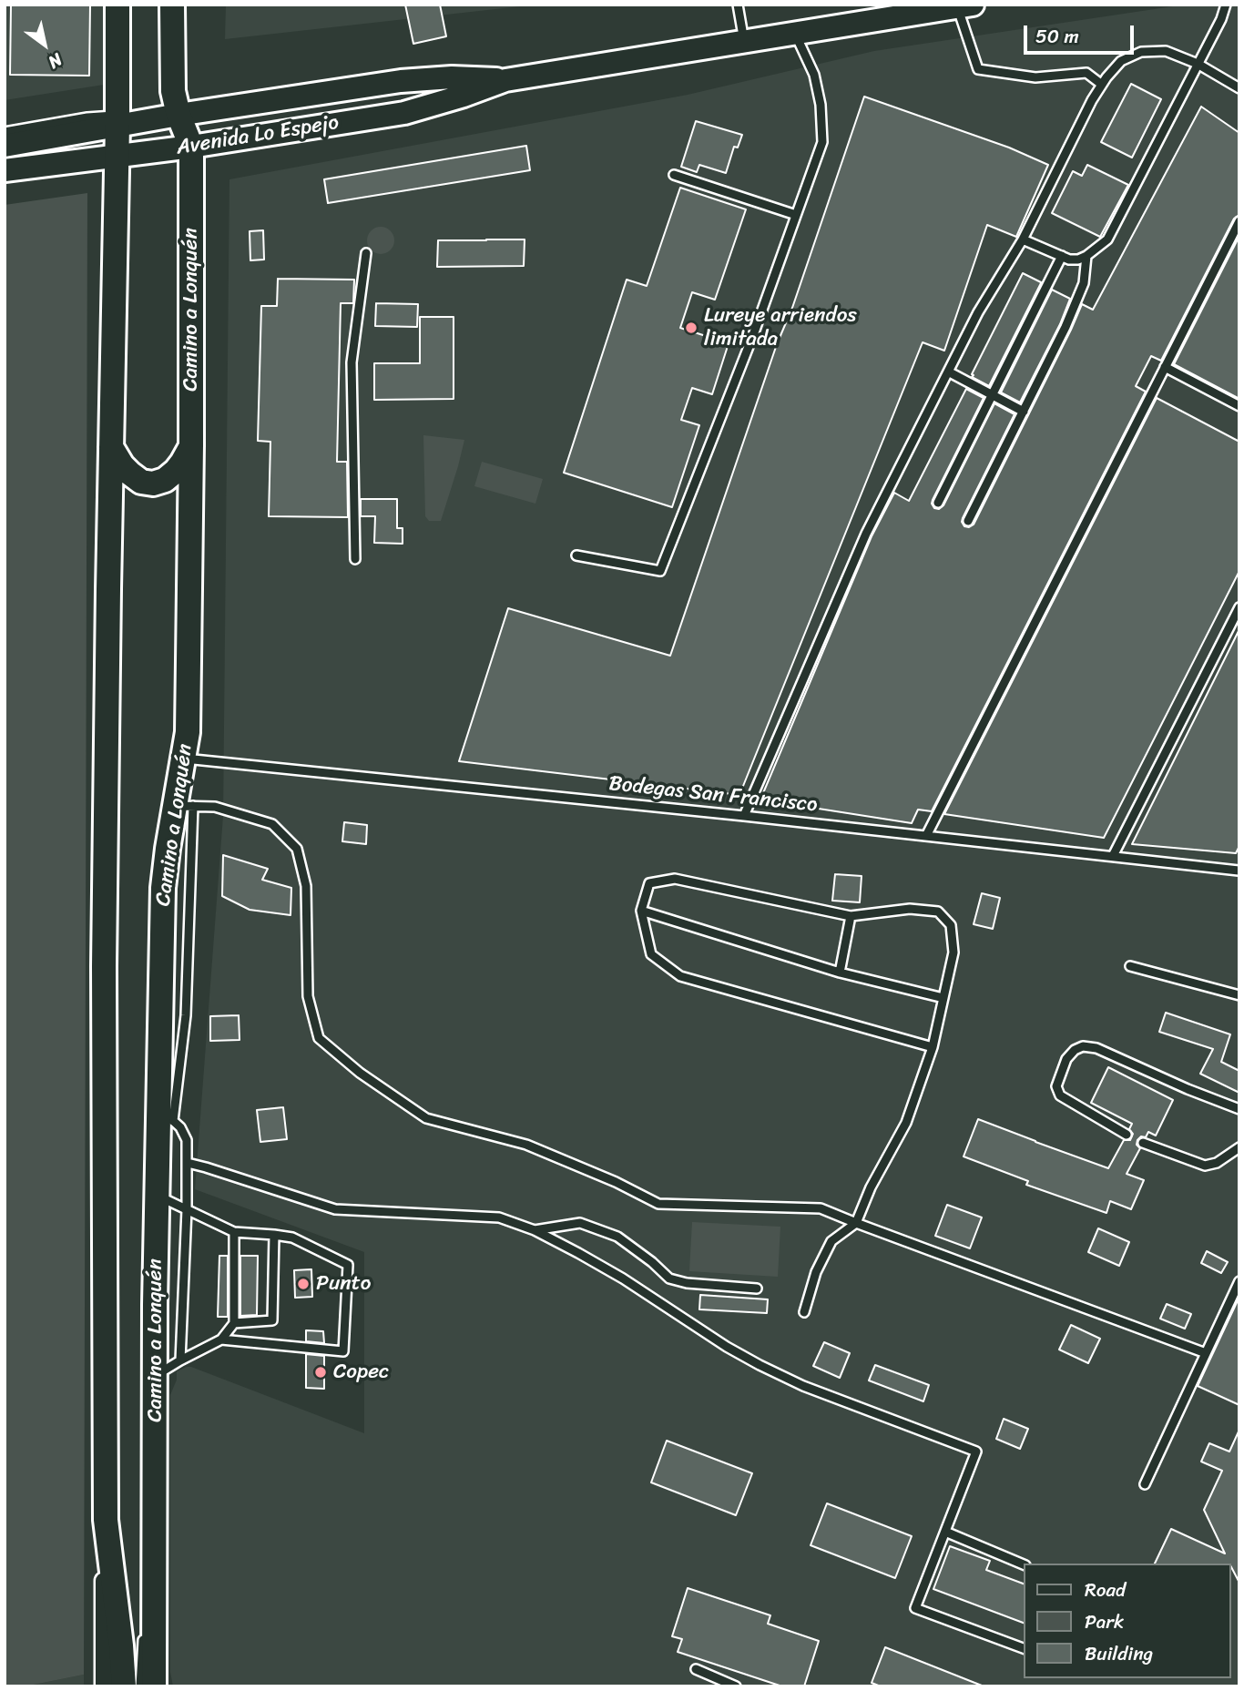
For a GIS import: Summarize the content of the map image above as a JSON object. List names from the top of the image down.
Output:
{
  "streets": {
    "main road": ["Avenida Lo Espejo", "Camino a Lonquén"],
    "lane": ["Bodegas San Francisco"]
  },
  "crossings": [
    ["Avenida Lo Espejo", "Camino a Lonquén"],
    ["Camino a Lonquén", "Bodegas San Francisco"]
  ],
  "places": ["Lureye arriendos limitada", "Punto", "Copec"],
  "legend": ["Road", "Park", "Building"],
  "scale_bar": "50 m",
  "north": "bottom right"
}
